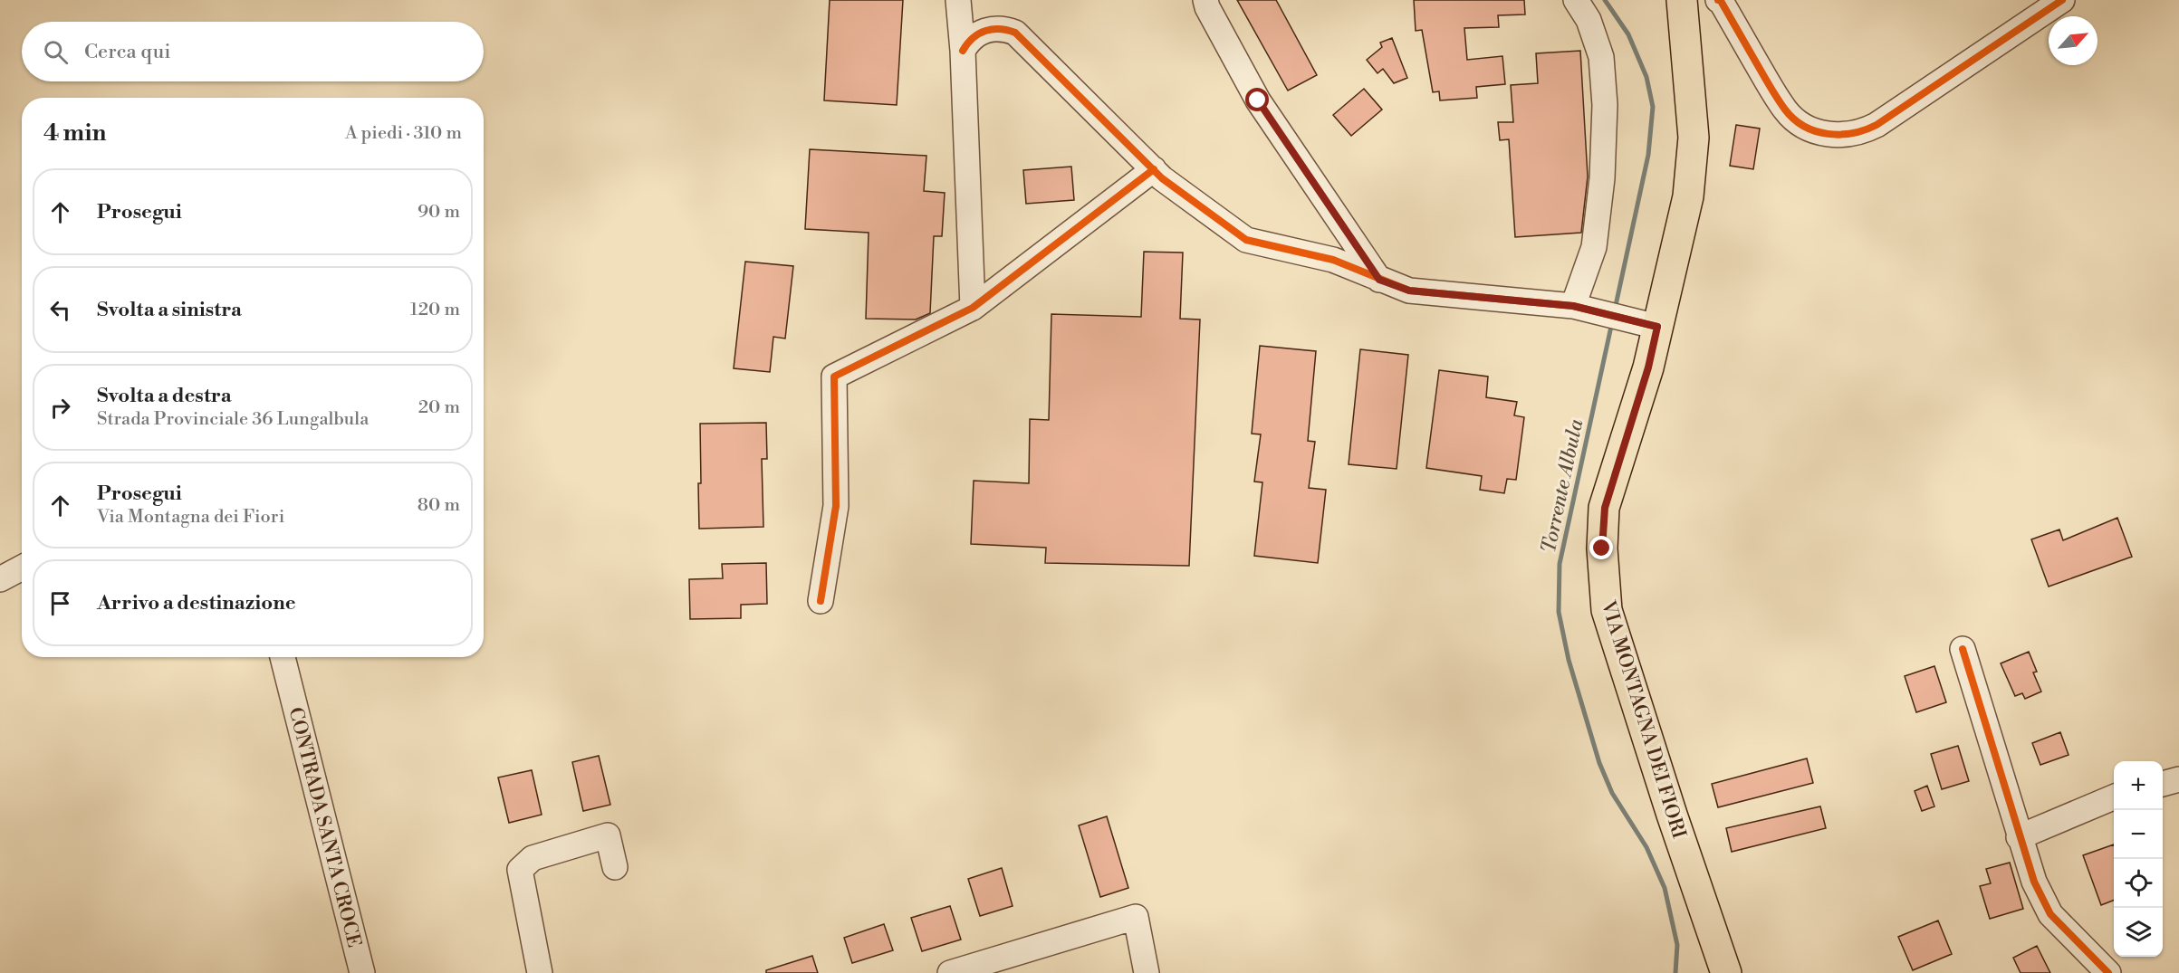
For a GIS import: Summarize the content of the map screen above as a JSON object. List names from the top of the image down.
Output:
{
  "streets": {
    "main road": ["VIA MONTAGNA DEI FIORI"],
    "street": ["CONTRADA SANTA CROCE"]
  },
  "water": ["Torrente Albula"],
  "north": "top right",
  "page": {
    "search": "Cerca qui",
    "heading": ["4 min", "A piedi · 310 m"],
    "list": [
      ["Prosegui", "90 m"],
      ["Svolta a sinistra", "120 m"],
      ["Svolta a destra", "Strada Provinciale 36 Lungalbula", "20 m"],
      ["Prosegui", "Via Montagna dei Fiori", "80 m"],
      "Arrivo a destinazione"
    ],
    "map_buttons": ["+", "−"]
  }
}
